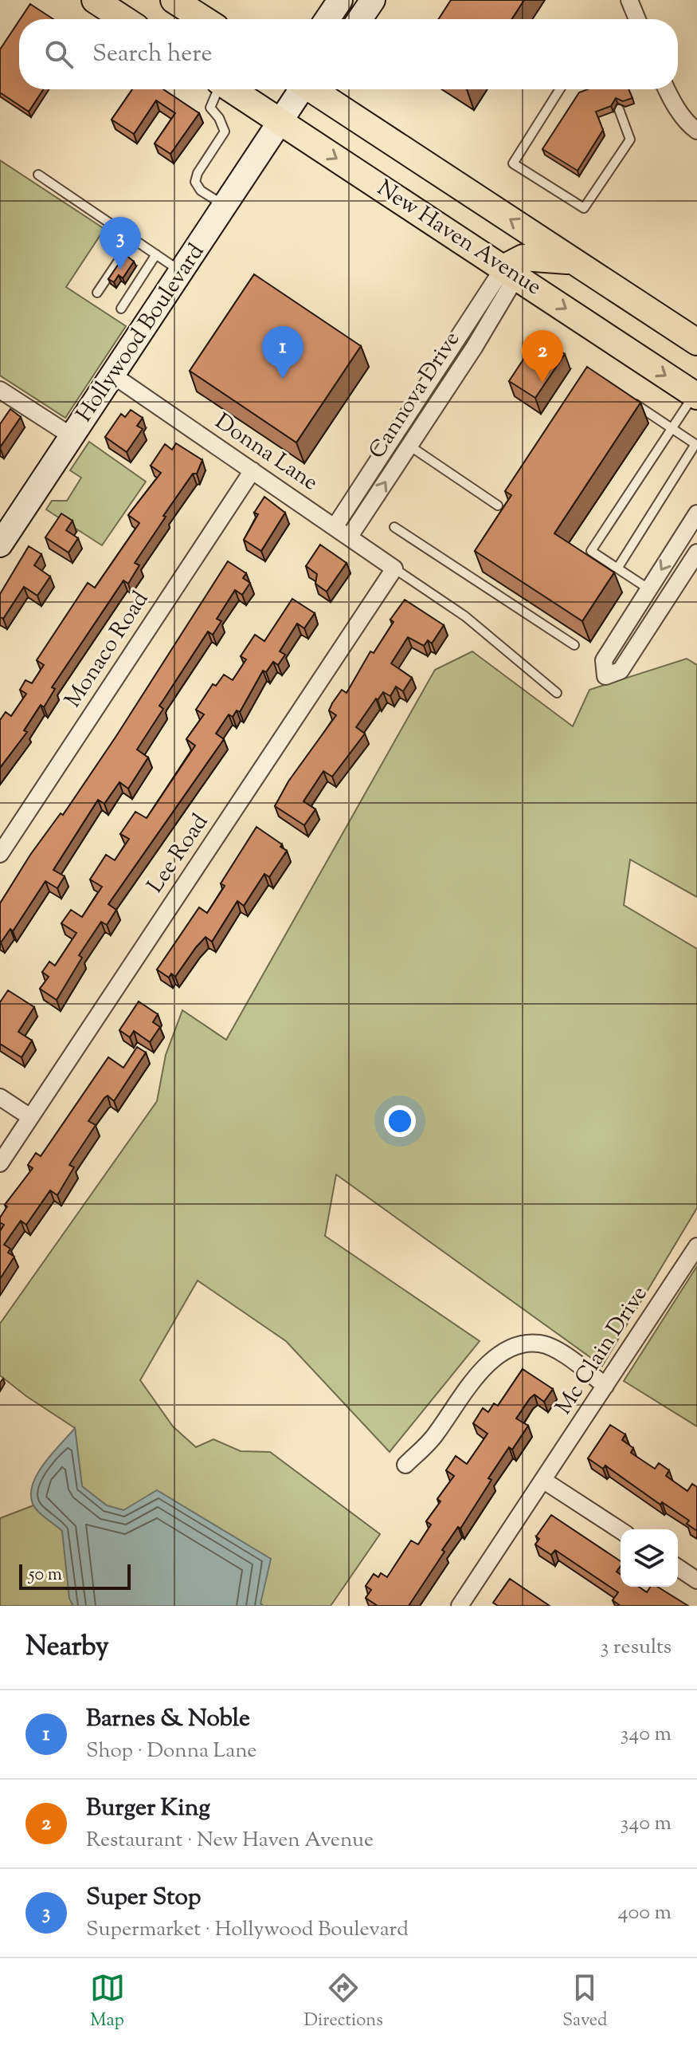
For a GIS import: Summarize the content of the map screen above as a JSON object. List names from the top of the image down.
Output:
{
  "streets": {
    "main road": ["New Haven Avenue"],
    "street": [
      "Hollywood Boulevard",
      "Cannova Drive",
      "Donna Lane",
      "Monaco Road",
      "Lee Road",
      "Mc Clain Drive"
    ]
  },
  "crossings": [
    ["New Haven Avenue", "Hollywood Boulevard"],
    ["New Haven Avenue", "Cannova Drive"],
    ["Hollywood Boulevard", "Donna Lane"],
    ["Cannova Drive", "Donna Lane"],
    ["Donna Lane", "Monaco Road"],
    ["Donna Lane", "Lee Road"]
  ],
  "scale_bar": "50 m",
  "page": {
    "search": "Search here",
    "pins": ["3", "1", "2"],
    "scale": "50 m",
    "heading": ["Nearby", "3 results"],
    "list": [
      {
        "mark": "1",
        "name": "Barnes & Noble",
        "note": "Shop · Donna Lane",
        "value": "340 m"
      },
      {
        "mark": "2",
        "name": "Burger King",
        "note": "Restaurant · New Haven Avenue",
        "value": "340 m"
      },
      {
        "mark": "3",
        "name": "Super Stop",
        "note": "Supermarket · Hollywood Boulevard",
        "value": "400 m"
      }
    ],
    "nav": ["Map", "Directions", "Saved"]
  }
}
